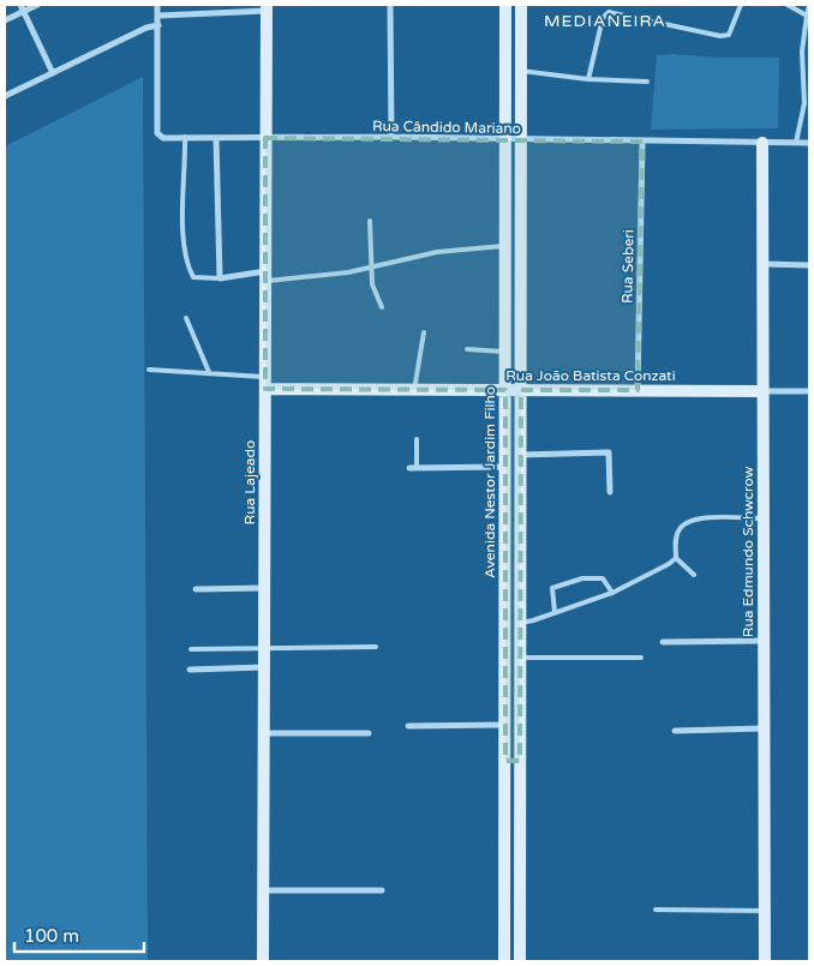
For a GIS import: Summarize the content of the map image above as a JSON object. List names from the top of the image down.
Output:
{
  "streets": {
    "street": [
      "Rua Cândido Mariano",
      "Rua Seberi",
      "Rua João Batista Conzati",
      "Rua Lajeado",
      "Avenida Nestor Jardim Filho",
      "Rua Edmundo Schwcrow"
    ]
  },
  "crossings": [
    ["Rua Cândido Mariano", "Rua Seberi"],
    ["Rua Cândido Mariano", "Rua Lajeado"],
    ["Rua Cândido Mariano", "Avenida Nestor Jardim Filho"],
    ["Rua Cândido Mariano", "Rua Edmundo Schwcrow"],
    ["Rua Seberi", "Rua João Batista Conzati"],
    ["Rua João Batista Conzati", "Rua Lajeado"],
    ["Rua João Batista Conzati", "Avenida Nestor Jardim Filho"],
    ["Rua João Batista Conzati", "Rua Edmundo Schwcrow"]
  ],
  "districts": ["MEDIANEIRA"],
  "scale_bar": "100 m"
}
